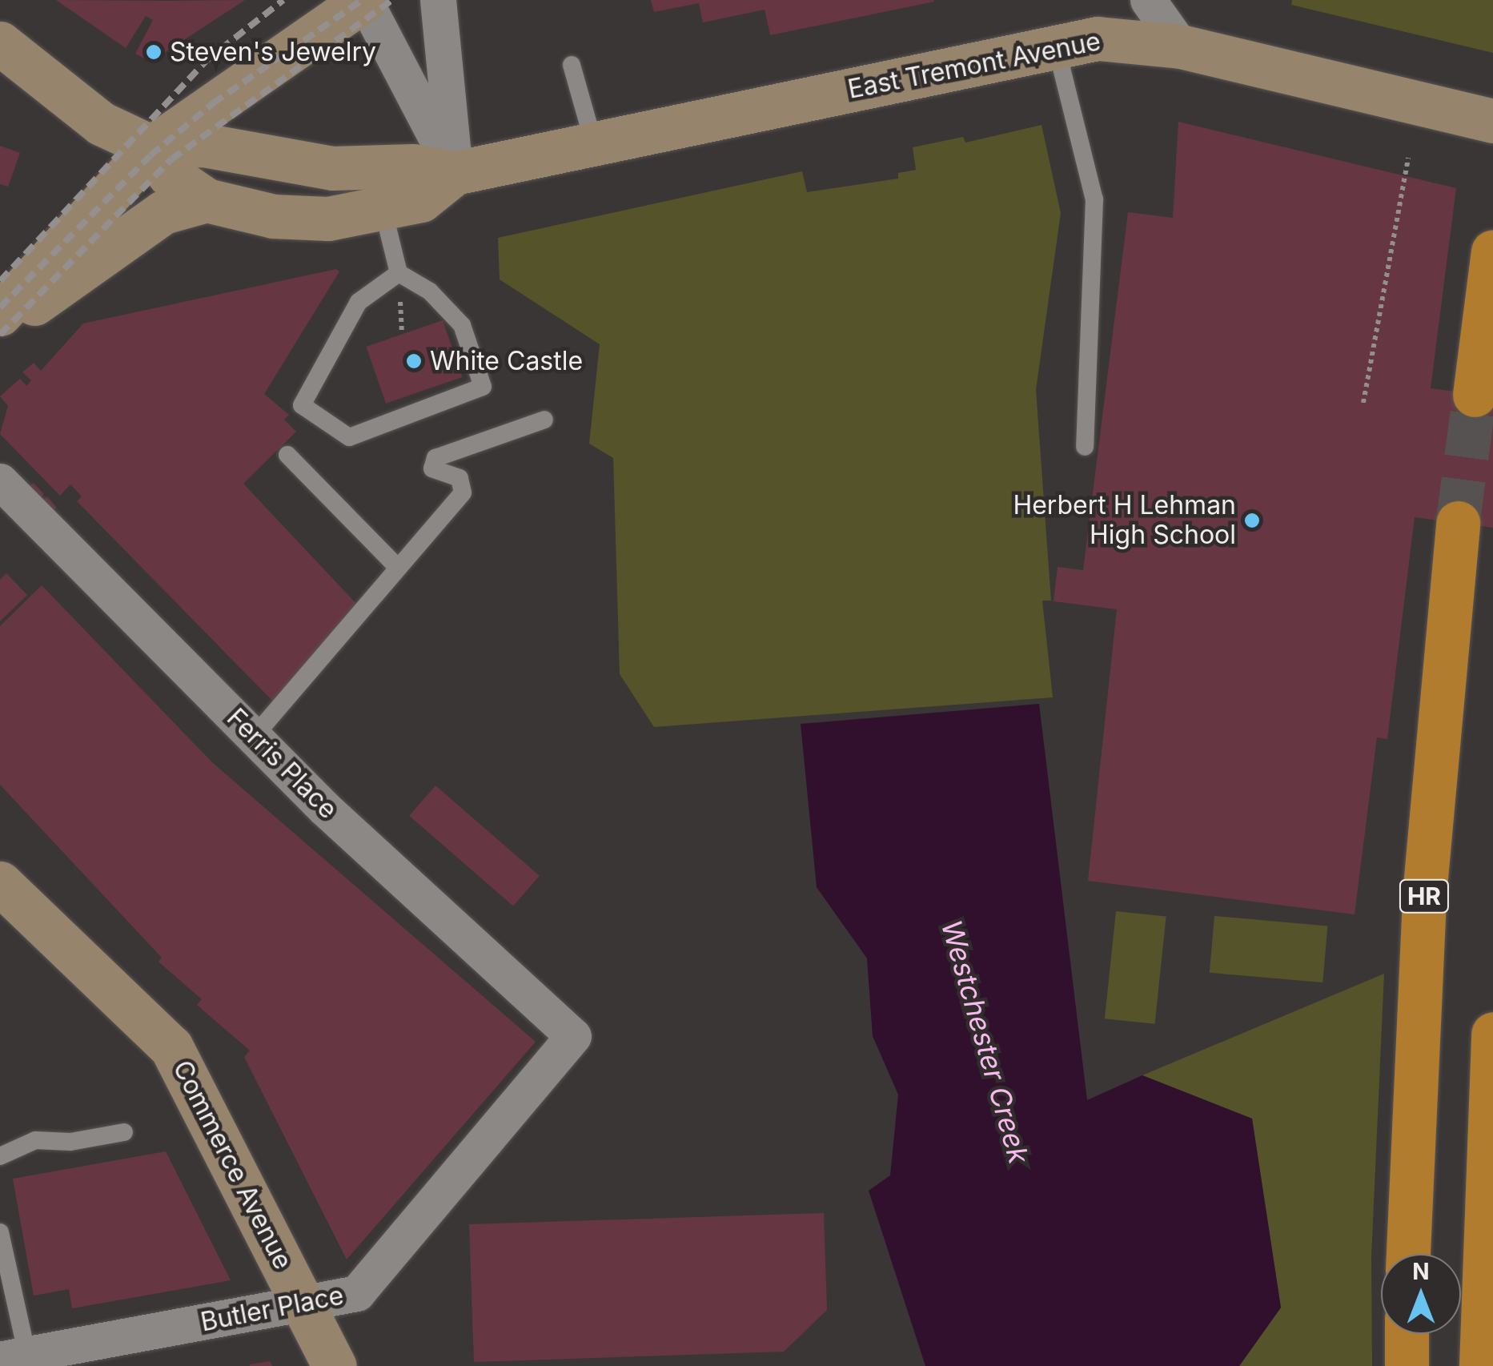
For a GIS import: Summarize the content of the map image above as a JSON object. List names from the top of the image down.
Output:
{
  "streets": {
    "highway": ["HR"],
    "main road": ["East Tremont Avenue", "Commerce Avenue"],
    "street": ["Ferris Place", "Butler Place"]
  },
  "crossings": [
    ["Ferris Place", "Butler Place"],
    ["Commerce Avenue", "Butler Place"]
  ],
  "water": ["Westchester Creek"],
  "places": ["Steven's Jewelry", "White Castle", "Herbert H Lehman High School"],
  "north": "top"
}
